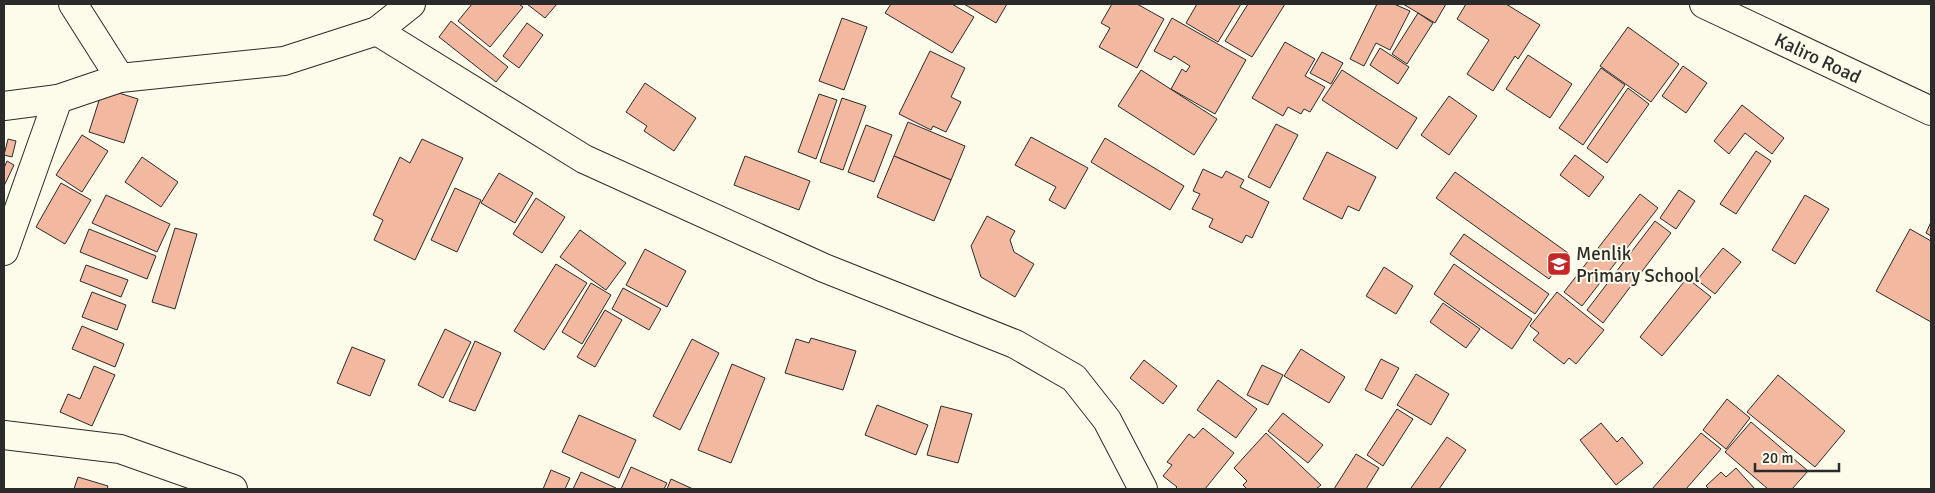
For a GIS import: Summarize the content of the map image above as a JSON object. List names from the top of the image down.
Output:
{
  "streets": {
    "street": ["Kaliro Road"]
  },
  "places": {
    "school or university": ["Menlik Primary School"]
  },
  "scale_bar": "20 m"
}
